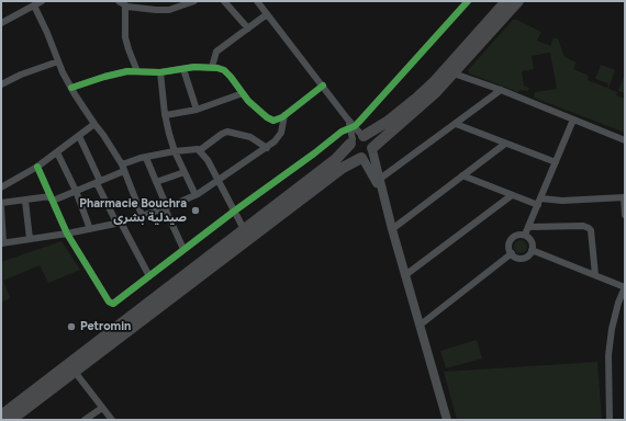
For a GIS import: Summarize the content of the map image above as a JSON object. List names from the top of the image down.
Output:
{
  "places": ["Pharmacie Bouchra صيدلية بشرى", "Petromin"]
}
